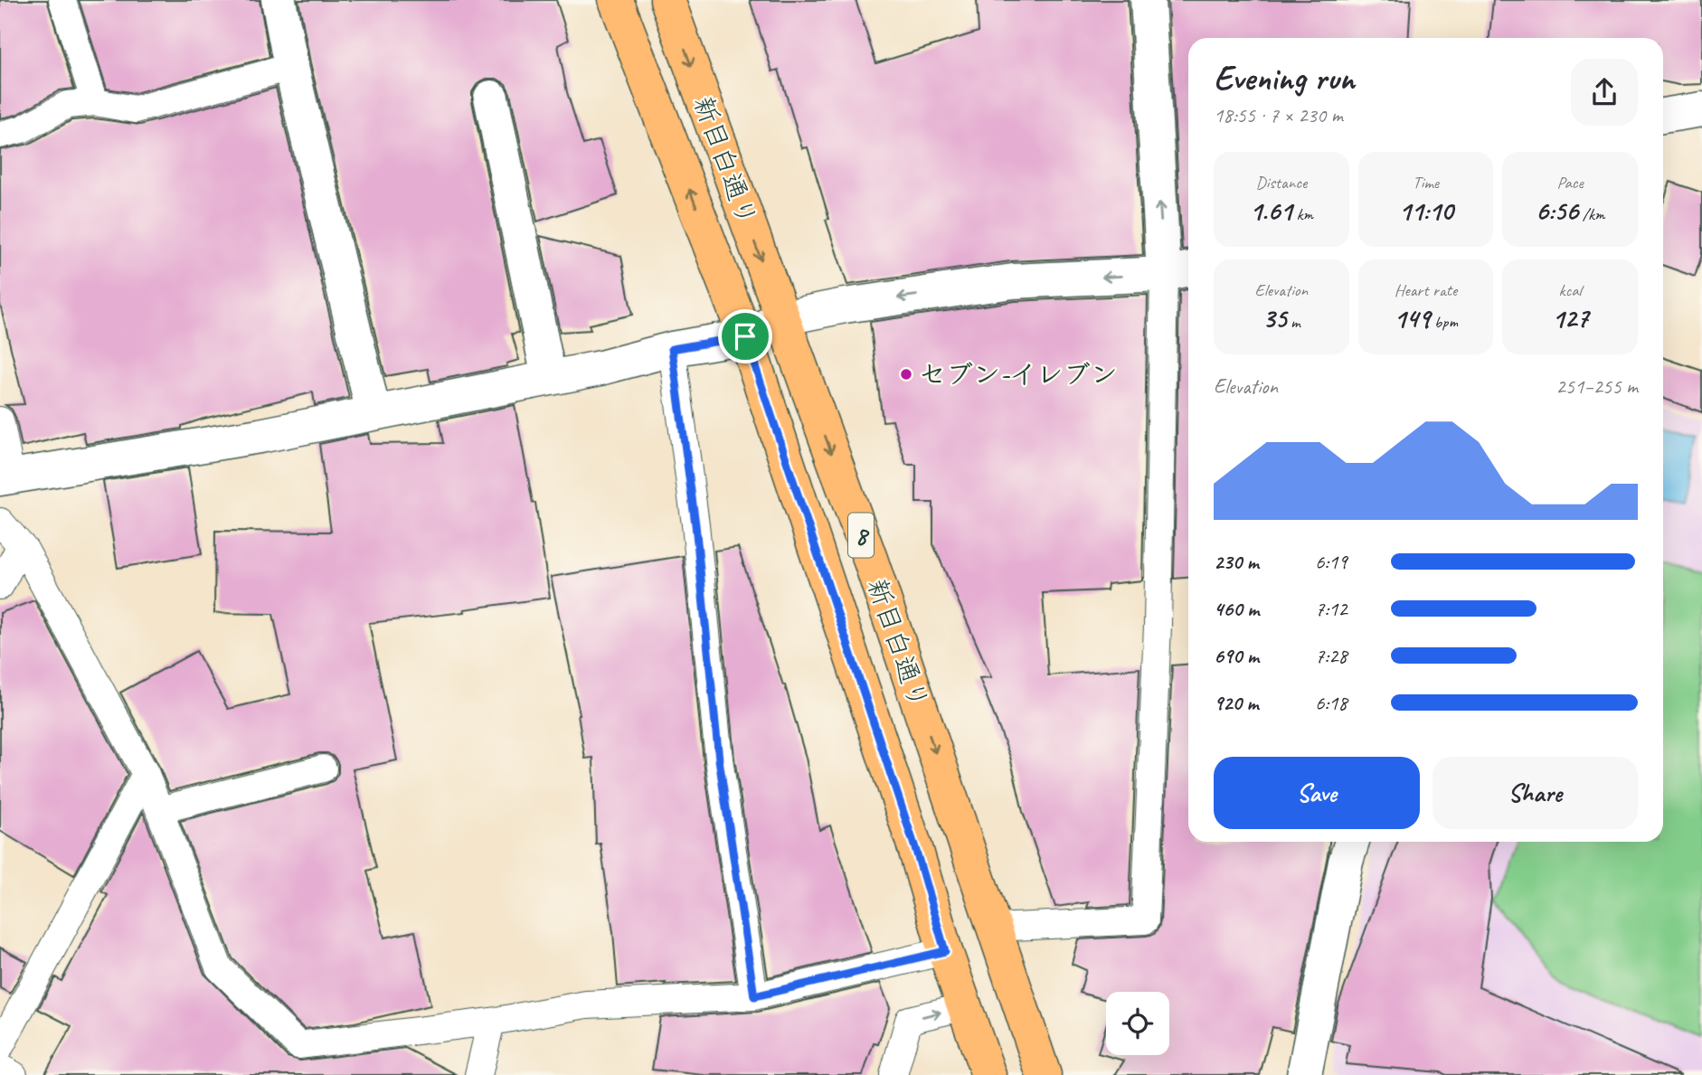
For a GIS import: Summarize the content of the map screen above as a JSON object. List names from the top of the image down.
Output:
{
  "streets": {
    "main road": ["新目白通り", "8"]
  },
  "places": ["セブン-イレブン"],
  "page": {
    "heading": ["Evening run", "18:55 · 7 × 230 m"],
    "stats": [
      ["Distance", "1.61 km"],
      ["Time", "11:10"],
      ["Pace", "6:56 /km"],
      ["Elevation", "35 m"],
      ["Heart rate", "149 bpm"],
      ["kcal", "127"]
    ],
    "chart": ["Elevation", "251–255 m"],
    "list": [
      {
        "name": "230 m",
        "note": "6:19"
      },
      {
        "name": "460 m",
        "note": "7:12"
      },
      {
        "name": "690 m",
        "note": "7:28"
      },
      {
        "name": "920 m",
        "note": "6:18"
      }
    ],
    "buttons": ["Save", "Share"]
  }
}
